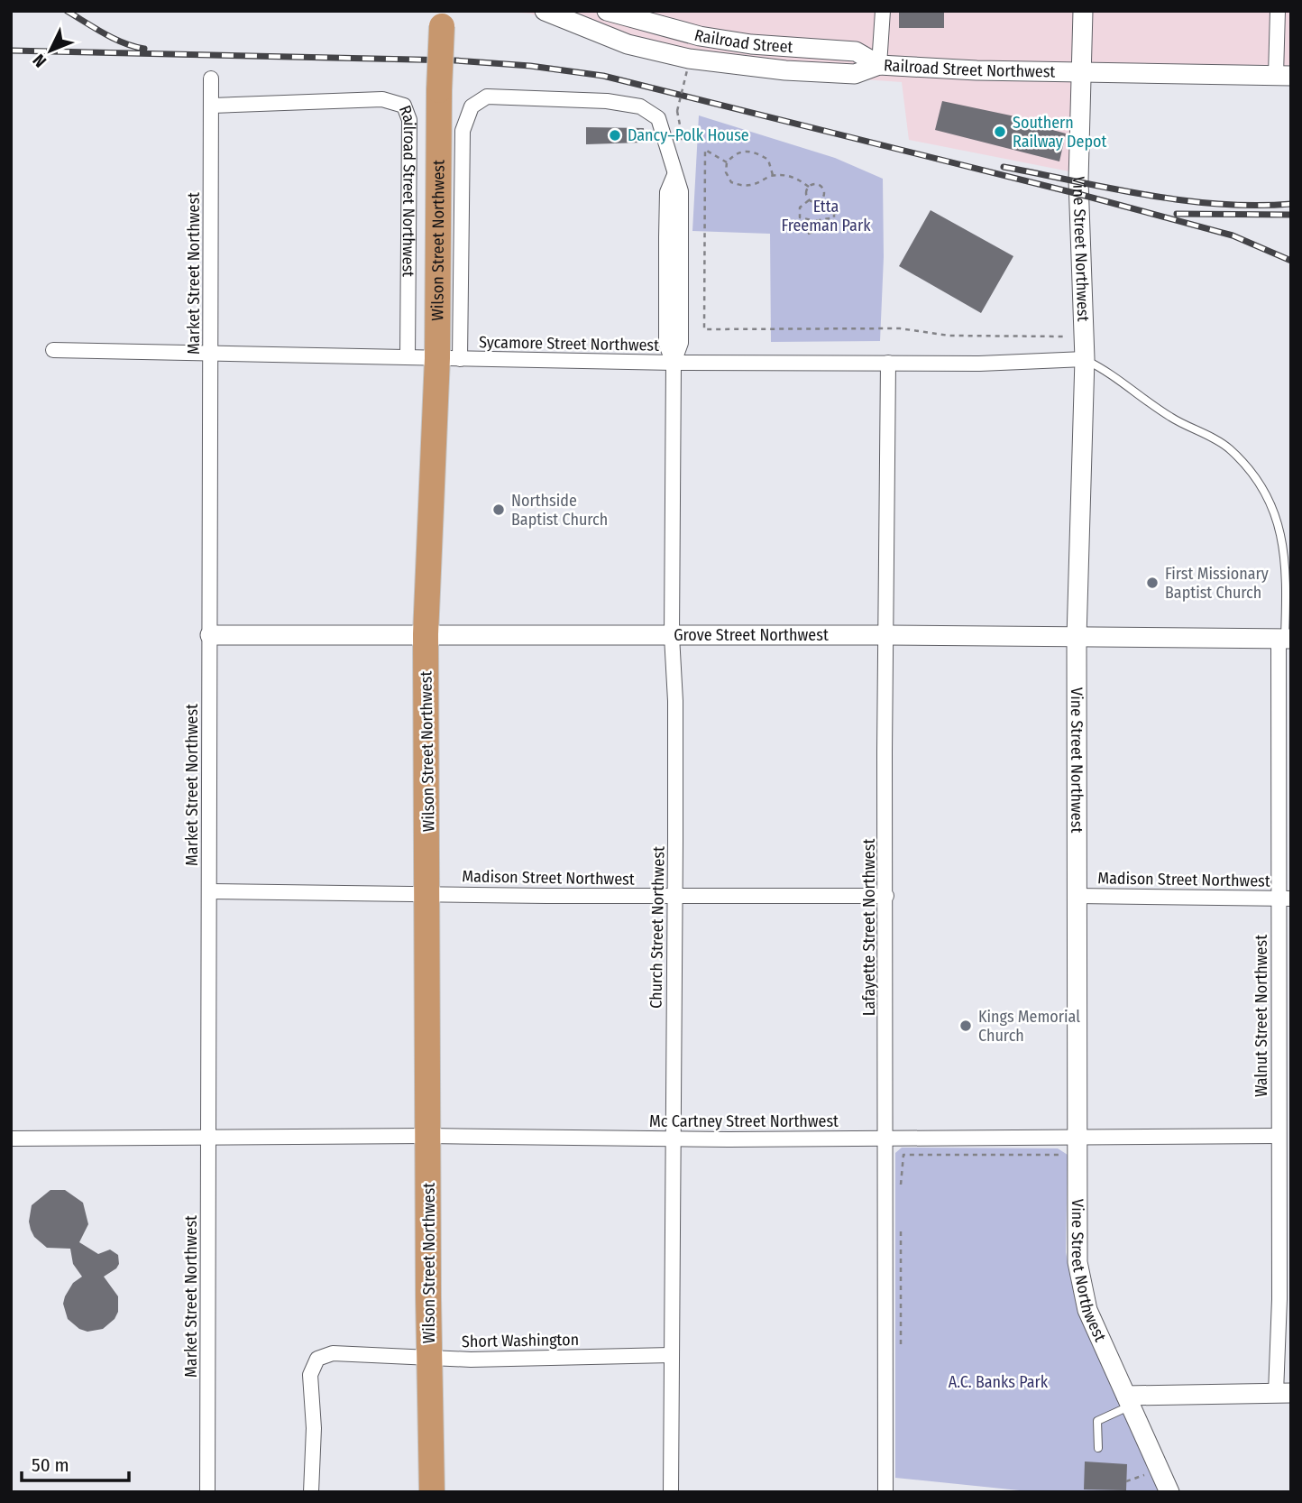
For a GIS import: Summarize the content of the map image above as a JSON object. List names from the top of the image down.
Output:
{
  "streets": {
    "highway": ["Wilson Street Northwest"],
    "street": [
      "Railroad Street",
      "Railroad Street Northwest",
      "Vine Street Northwest",
      "Market Street Northwest",
      "Sycamore Street Northwest",
      "Grove Street Northwest",
      "Madison Street Northwest",
      "Church Street Northwest",
      "Lafayette Street Northwest",
      "Walnut Street Northwest",
      "Mc Cartney Street Northwest",
      "Short Washington"
    ]
  },
  "crossings": [
    ["Railroad Street", "Railroad Street Northwest"],
    ["Railroad Street Northwest", "Vine Street Northwest"],
    ["Railroad Street Northwest", "Market Street Northwest"],
    ["Railroad Street Northwest", "Sycamore Street Northwest"],
    ["Wilson Street Northwest", "Sycamore Street Northwest"],
    ["Wilson Street Northwest", "Grove Street Northwest"],
    ["Wilson Street Northwest", "Madison Street Northwest"],
    ["Wilson Street Northwest", "Church Street Northwest"],
    ["Wilson Street Northwest", "Mc Cartney Street Northwest"],
    ["Wilson Street Northwest", "Short Washington"],
    ["Vine Street Northwest", "Sycamore Street Northwest"],
    ["Vine Street Northwest", "Grove Street Northwest"],
    ["Vine Street Northwest", "Madison Street Northwest"],
    ["Vine Street Northwest", "Mc Cartney Street Northwest"],
    ["Market Street Northwest", "Sycamore Street Northwest"],
    ["Market Street Northwest", "Grove Street Northwest"],
    ["Market Street Northwest", "Madison Street Northwest"],
    ["Market Street Northwest", "Mc Cartney Street Northwest"],
    ["Sycamore Street Northwest", "Church Street Northwest"],
    ["Sycamore Street Northwest", "Lafayette Street Northwest"],
    ["Grove Street Northwest", "Church Street Northwest"],
    ["Grove Street Northwest", "Lafayette Street Northwest"],
    ["Grove Street Northwest", "Walnut Street Northwest"],
    ["Madison Street Northwest", "Church Street Northwest"],
    ["Madison Street Northwest", "Lafayette Street Northwest"],
    ["Madison Street Northwest", "Walnut Street Northwest"],
    ["Church Street Northwest", "Mc Cartney Street Northwest"],
    ["Church Street Northwest", "Short Washington"],
    ["Lafayette Street Northwest", "Mc Cartney Street Northwest"],
    ["Walnut Street Northwest", "Mc Cartney Street Northwest"]
  ],
  "parks": ["Etta Freeman Park", "A.C. Banks Park"],
  "places": [
    "Southern Railway Depot",
    "Dancy–Polk House",
    "Northside Baptist Church",
    "First Missionary Baptist Church",
    "Kings Memorial Church"
  ],
  "scale_bar": "50 m",
  "north": "bottom left"
}
